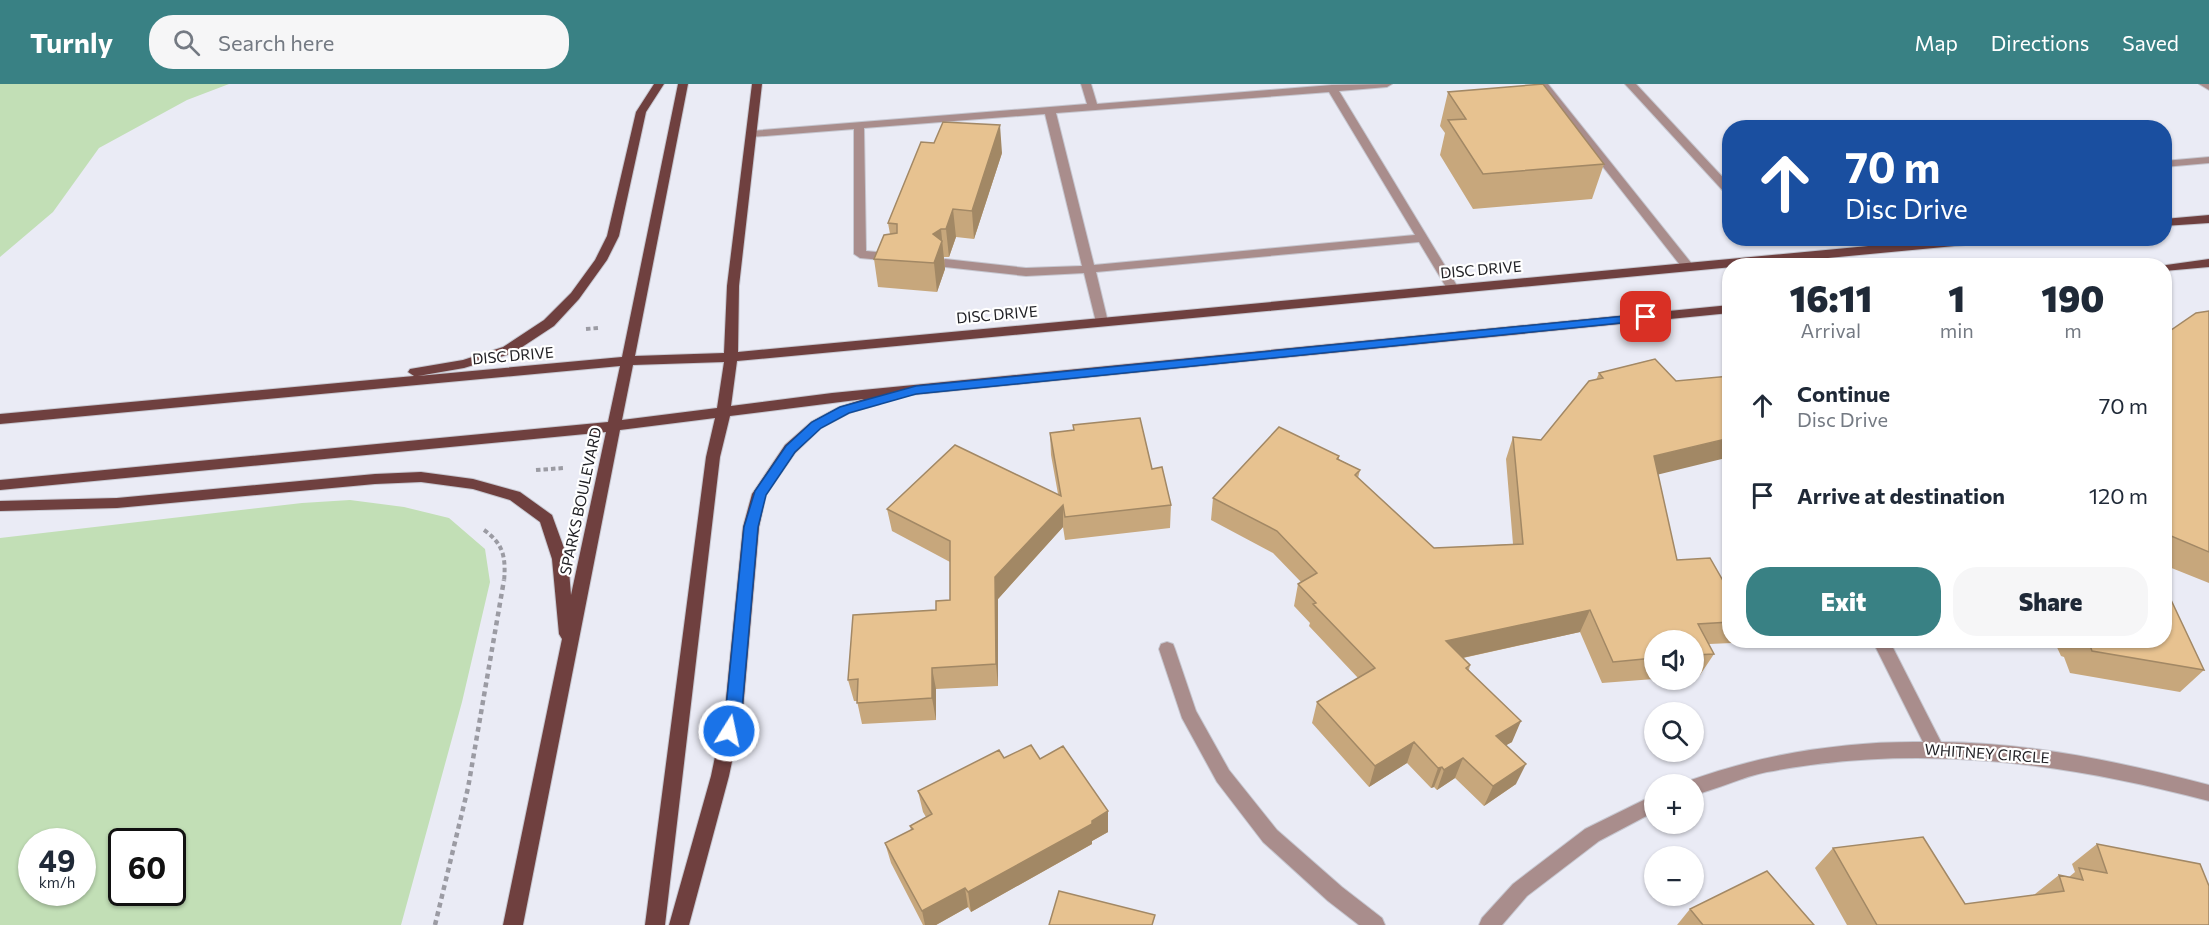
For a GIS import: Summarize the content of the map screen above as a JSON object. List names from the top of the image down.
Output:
{
  "streets": {
    "main road": ["DISC DRIVE", "SPARKS BOULEVARD"],
    "street": ["WHITNEY CIRCLE"]
  },
  "crossings": [
    ["DISC DRIVE", "SPARKS BOULEVARD"]
  ],
  "page": {
    "header": "Turnly",
    "search": "Search here",
    "nav": ["Map", "Directions", "Saved"],
    "turn": ["70 m", "Disc Drive"],
    "eta": [
      "16:11",
      "Arrival",
      "1",
      "min",
      "190",
      "m"
    ],
    "list": [
      {
        "name": "Continue",
        "note": "Disc Drive",
        "value": "70 m"
      },
      {
        "name": "Arrive at destination",
        "value": "120 m"
      }
    ],
    "buttons": ["Exit", "Share"],
    "map_buttons": ["+", "−"],
    "speed": "49 km/h",
    "limit": "60"
  }
}
